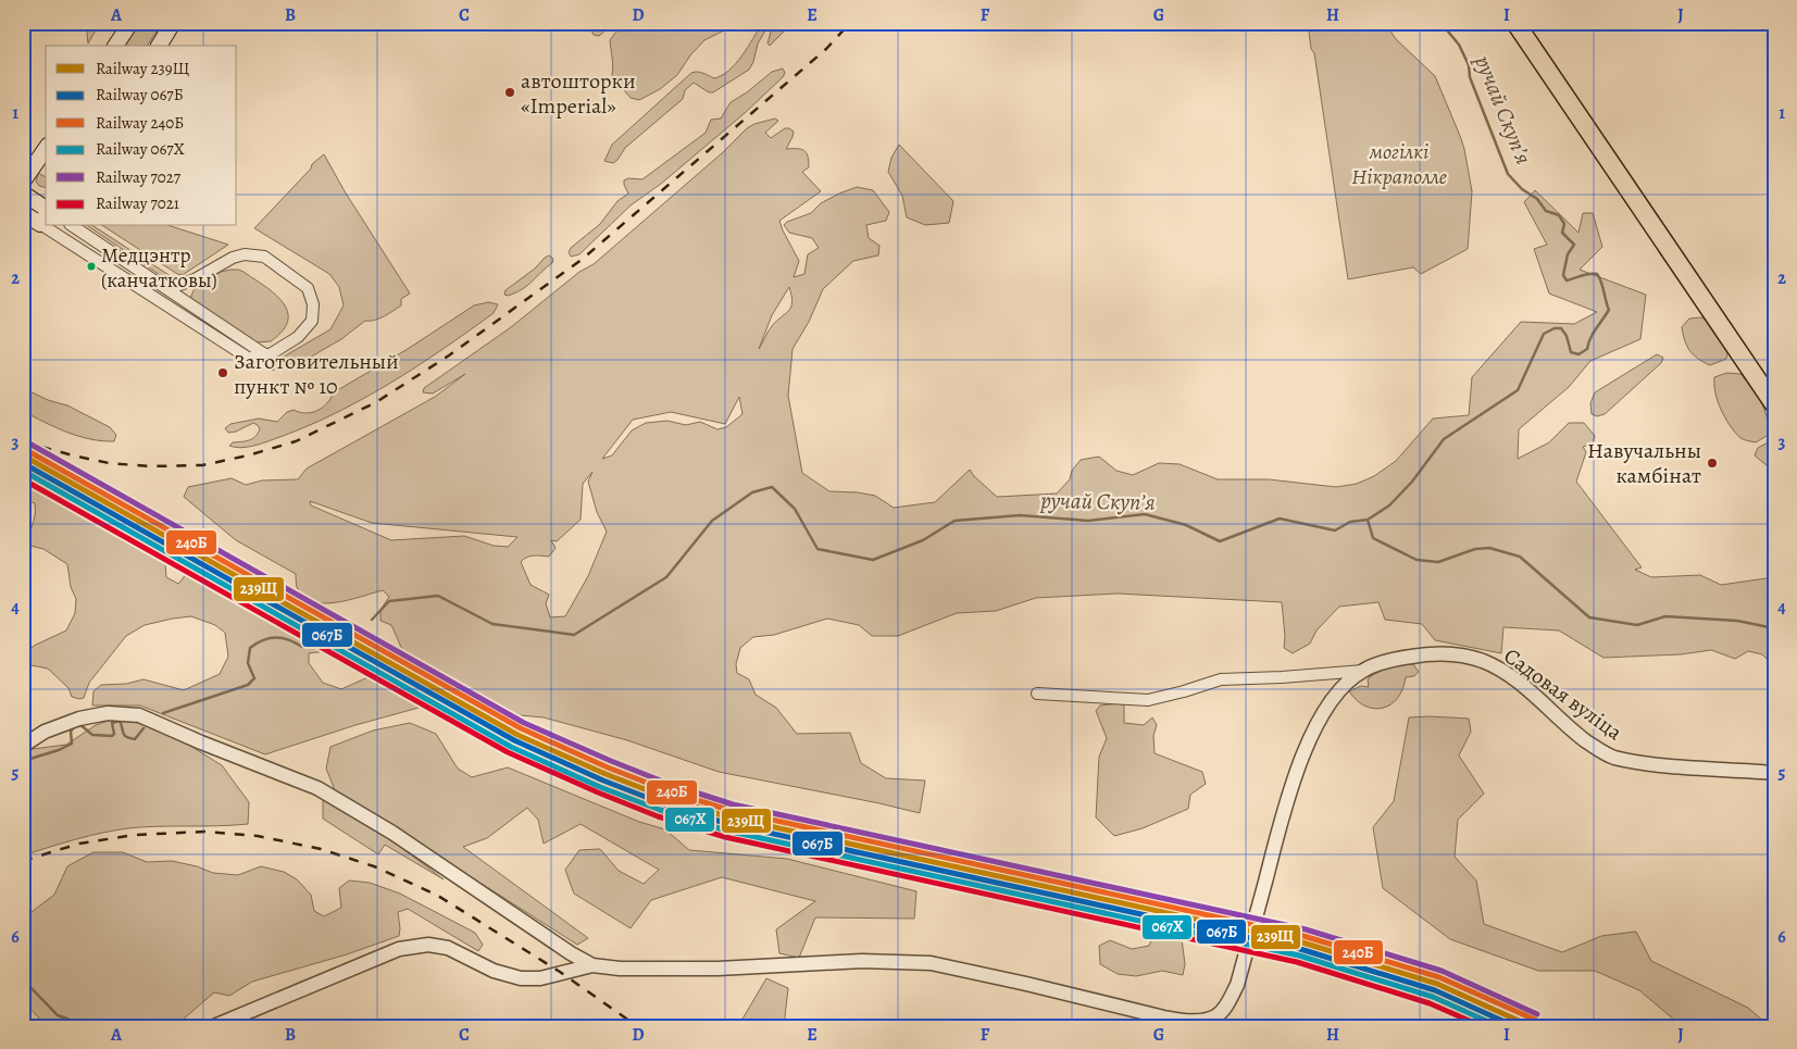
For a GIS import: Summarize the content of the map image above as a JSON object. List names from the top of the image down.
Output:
{
  "streets": {
    "street": ["Садовая вуліца"]
  },
  "water": ["ручай Скупʼя"],
  "parks": ["могілкі Нікраполле"],
  "places": [
    "автошторки «Imperial»",
    "Медцэнтр (канчатковы)",
    "Заготовительный пункт № 10",
    "Навучальны камбінат"
  ],
  "lines": [
    "rail line 7027",
    "rail line 240Б",
    "rail line 239Щ",
    "rail line 067Б",
    "rail line 067Х",
    "rail line 7021"
  ],
  "legend": [
    "Railway 239Щ",
    "Railway 067Б",
    "Railway 240Б",
    "Railway 067Х",
    "Railway 7027",
    "Railway 7021"
  ],
  "grid": {
    "columns": [
      "A",
      "B",
      "C",
      "D",
      "E",
      "F",
      "G",
      "H",
      "I",
      "J"
    ],
    "rows": [
      "1",
      "2",
      "3",
      "4",
      "5",
      "6"
    ]
  }
}
